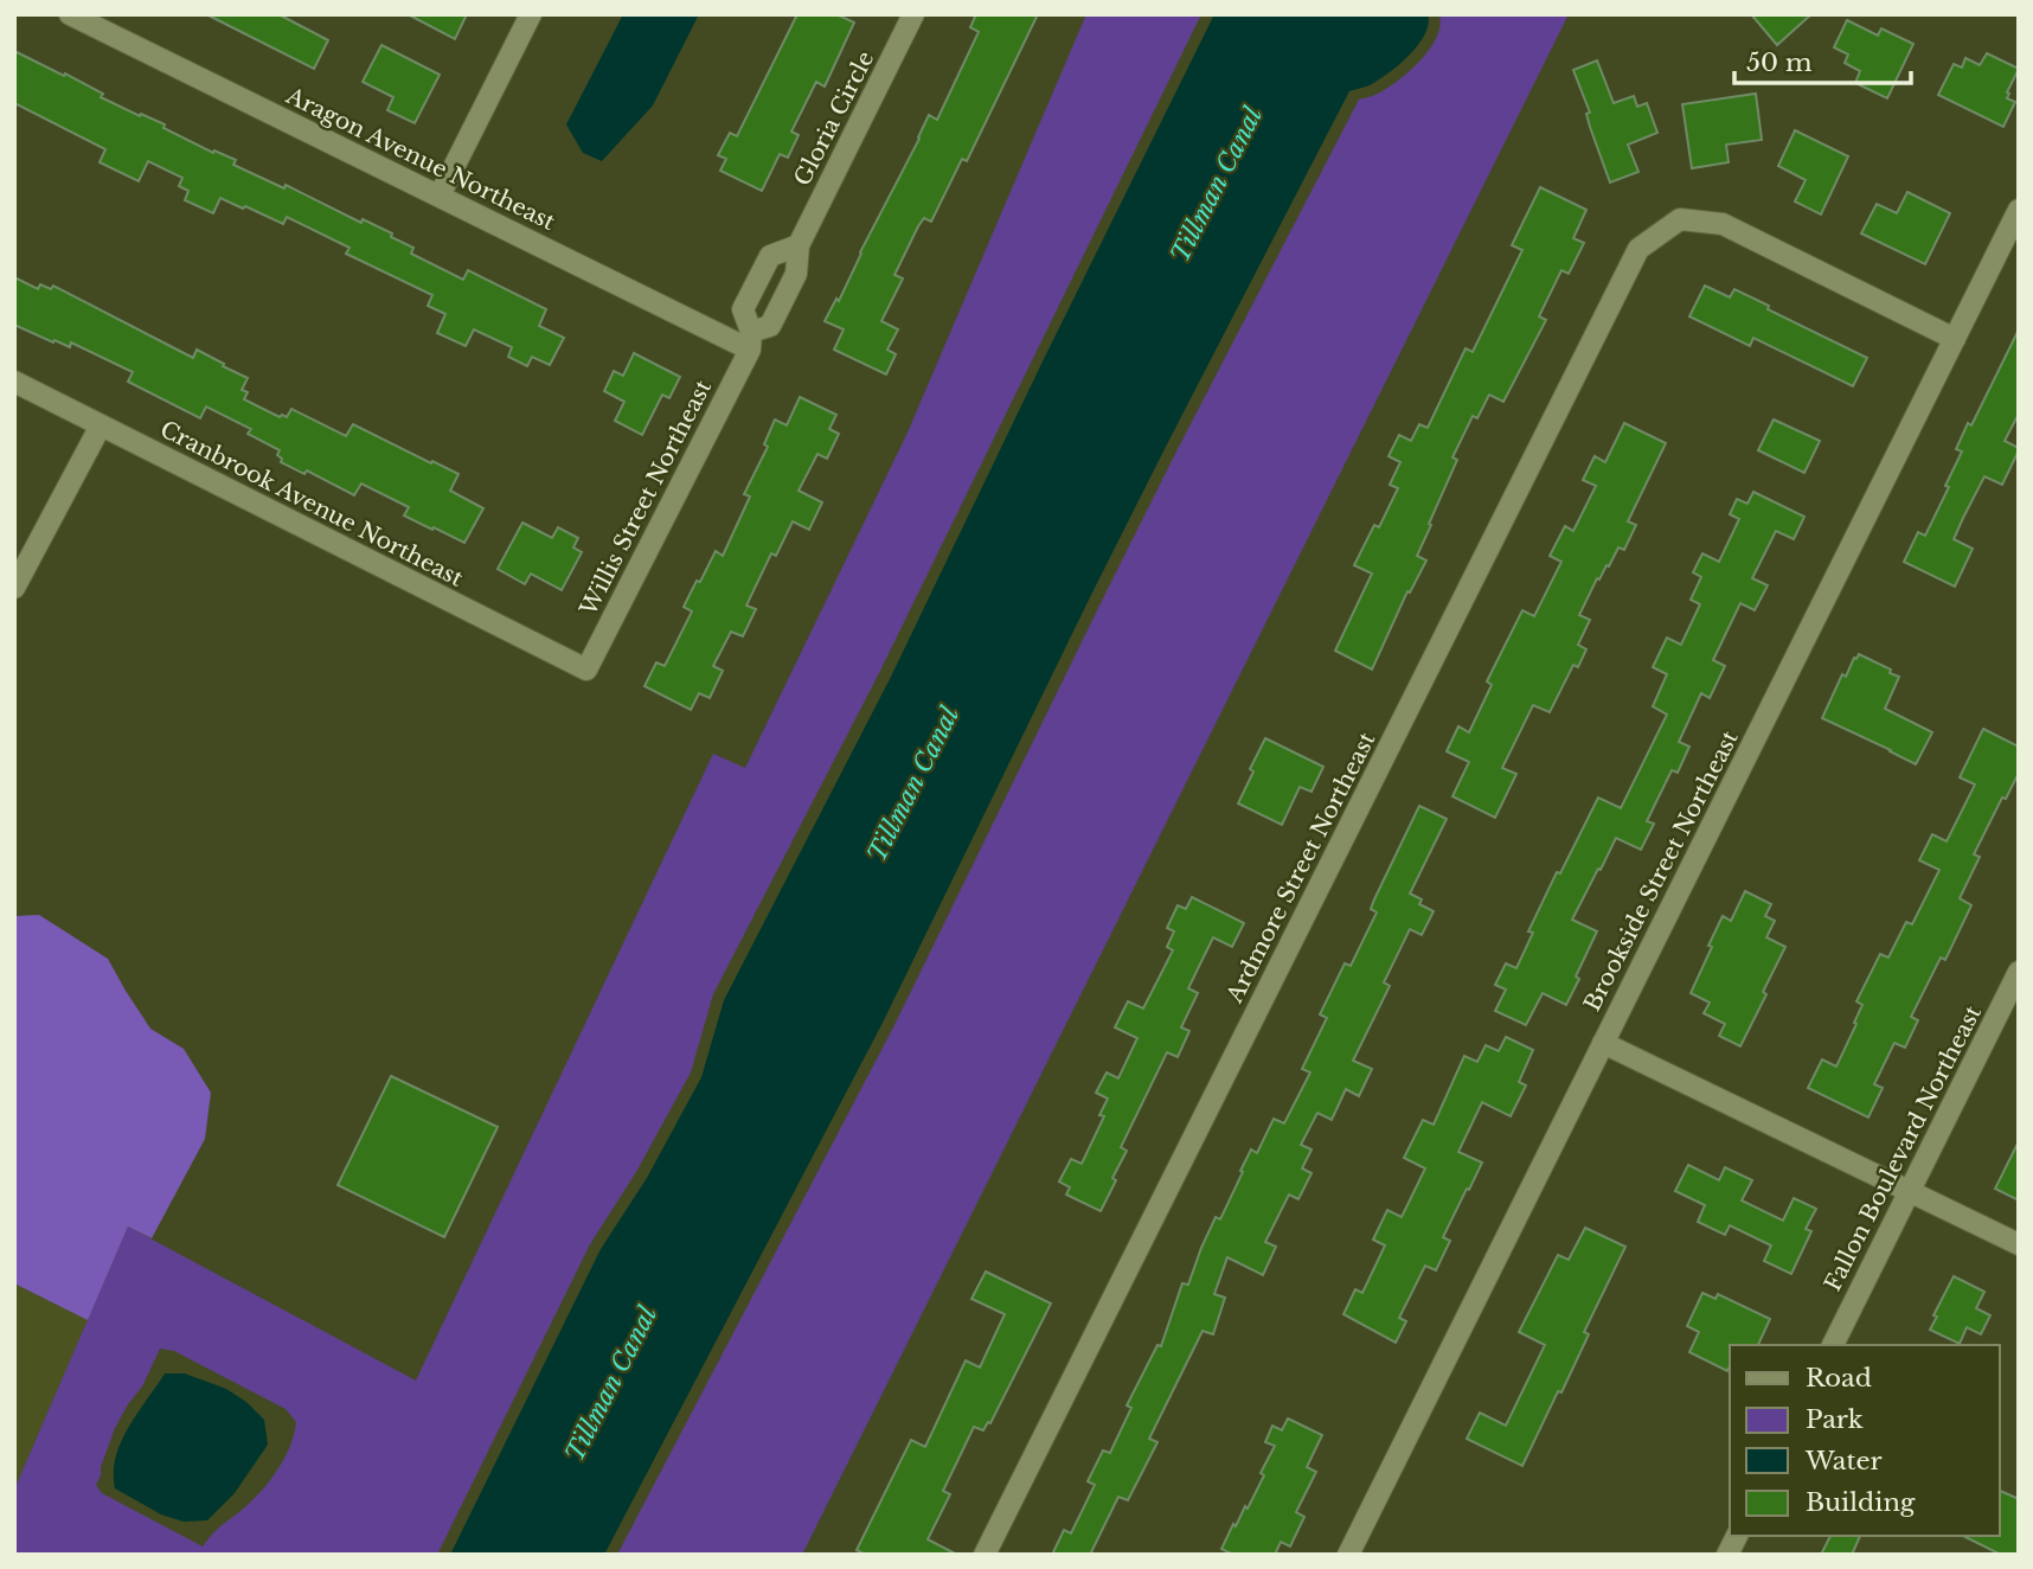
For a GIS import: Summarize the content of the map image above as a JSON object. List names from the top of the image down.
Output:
{
  "streets": {
    "street": [
      "Gloria Circle",
      "Aragon Avenue Northeast",
      "Willis Street Northeast",
      "Cranbrook Avenue Northeast",
      "Ardmore Street Northeast",
      "Brookside Street Northeast",
      "Fallon Boulevard Northeast"
    ]
  },
  "crossings": [
    ["Gloria Circle", "Aragon Avenue Northeast"],
    ["Gloria Circle", "Willis Street Northeast"],
    ["Aragon Avenue Northeast", "Willis Street Northeast"],
    ["Willis Street Northeast", "Cranbrook Avenue Northeast"],
    ["Ardmore Street Northeast", "Brookside Street Northeast"]
  ],
  "water": ["Tillman Canal"],
  "legend": [
    "Road",
    "Park",
    "Water",
    "Building"
  ],
  "scale_bar": "50 m"
}
